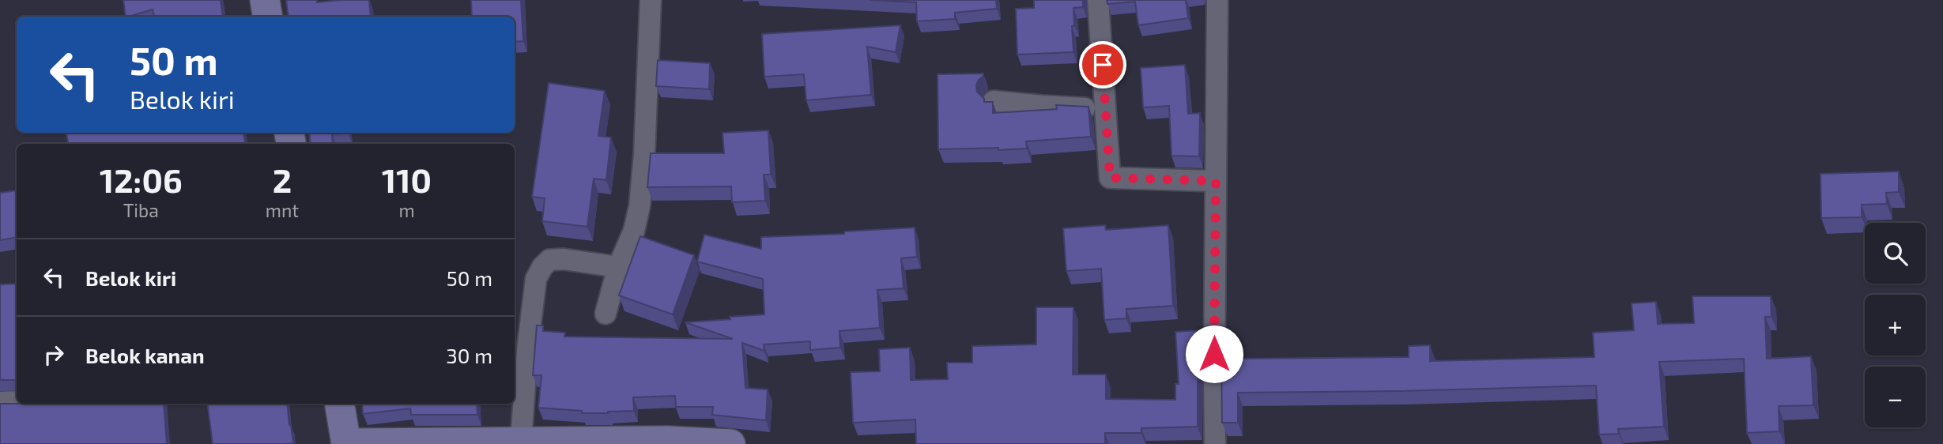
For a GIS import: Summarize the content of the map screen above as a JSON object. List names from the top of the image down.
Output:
{
  "page": {
    "turn": ["50 m", "Belok kiri"],
    "eta": [
      "12:06",
      "Tiba",
      "2",
      "mnt",
      "110",
      "m"
    ],
    "map_buttons": ["+", "−"],
    "list": [
      {
        "name": "Belok kiri",
        "value": "50 m"
      },
      {
        "name": "Belok kanan",
        "value": "30 m"
      }
    ]
  }
}
